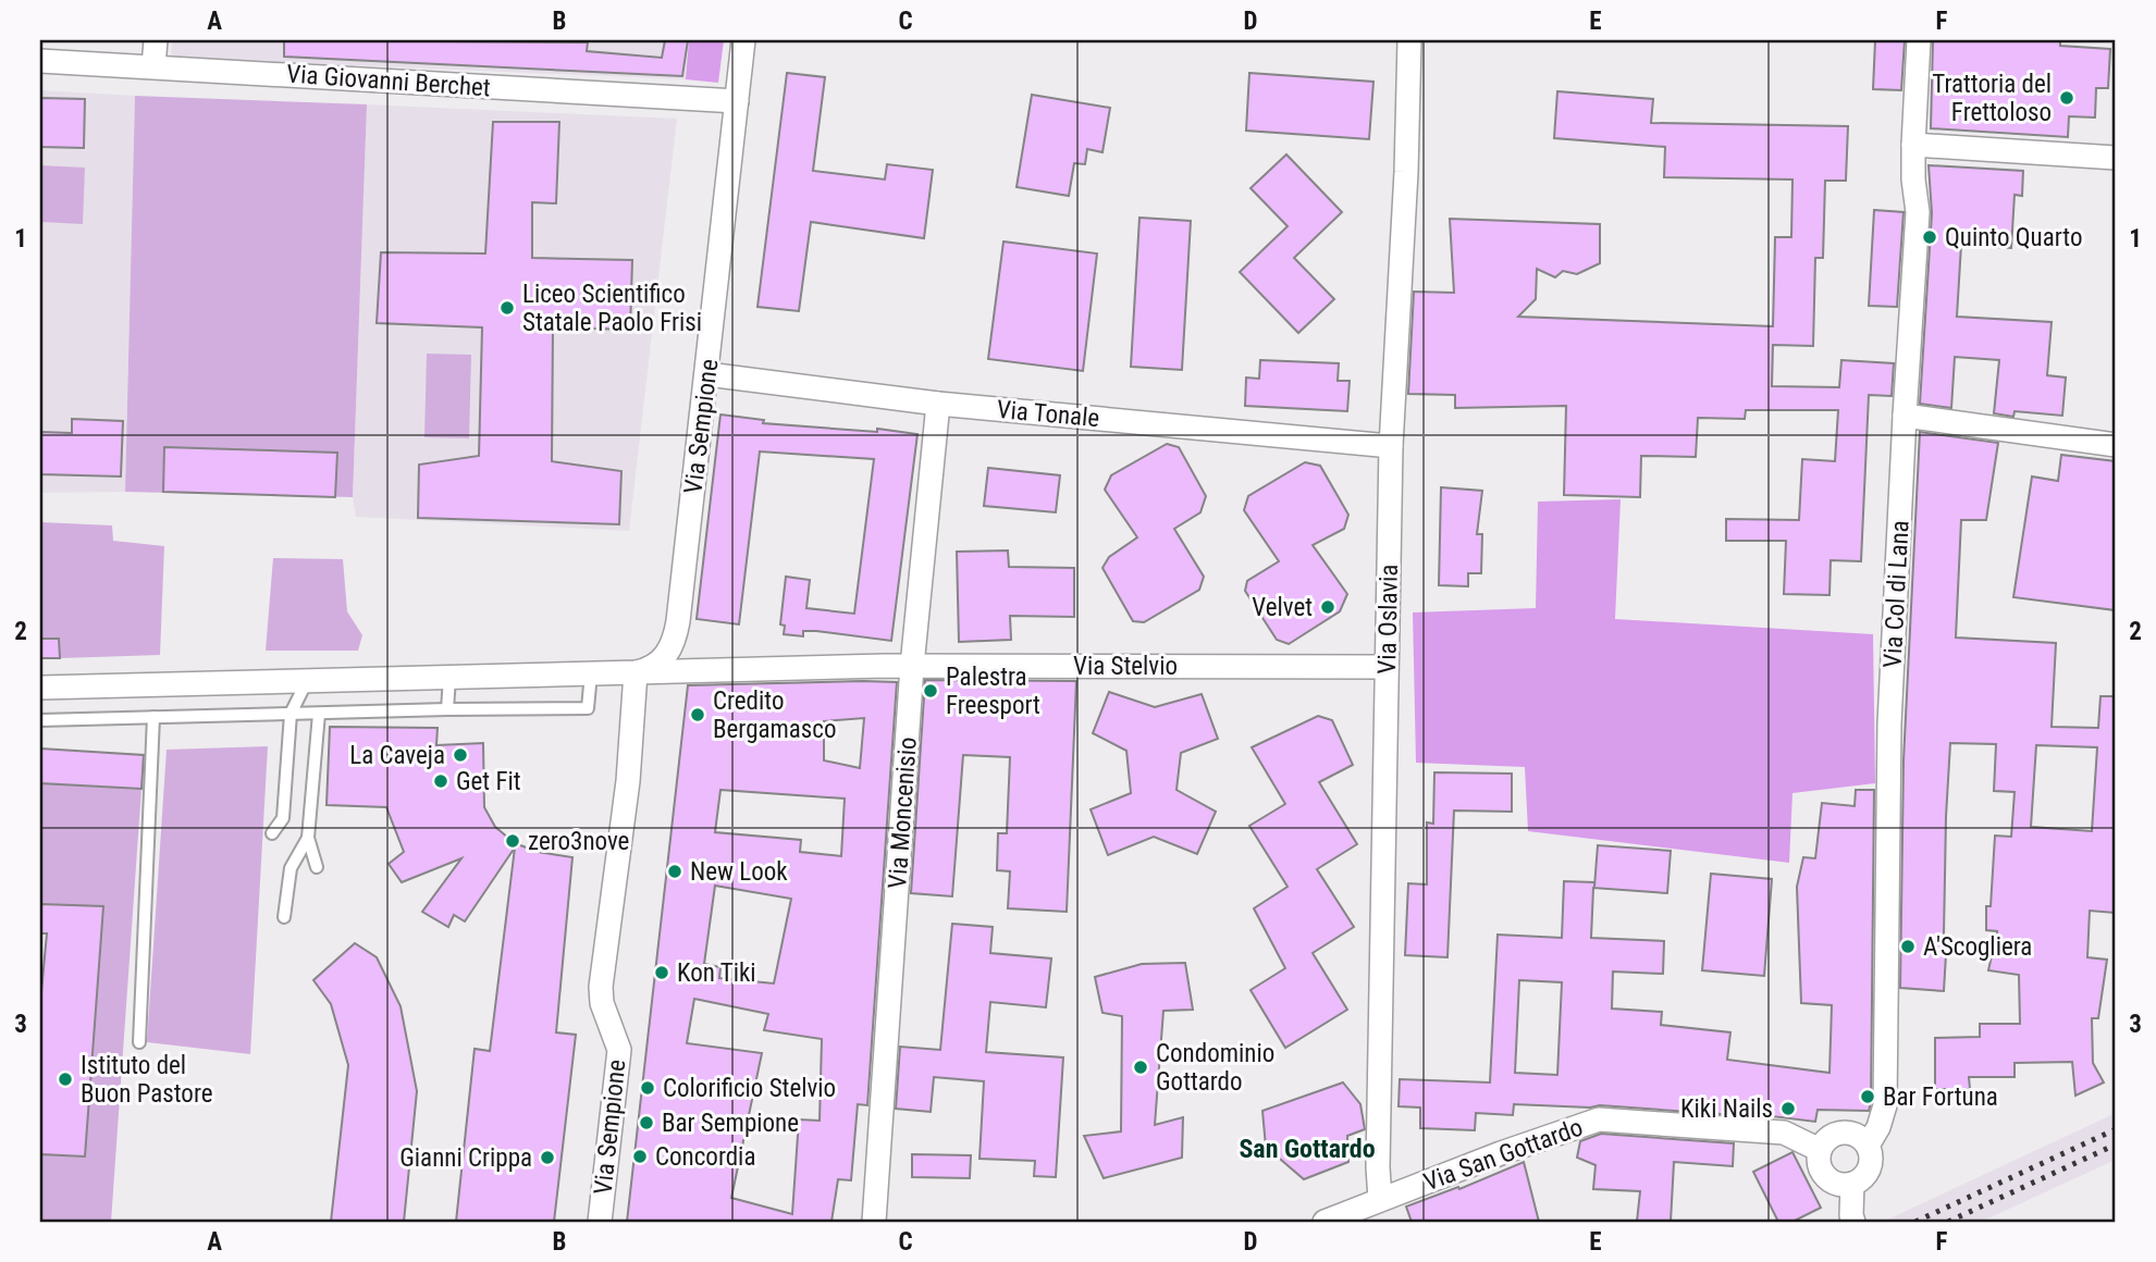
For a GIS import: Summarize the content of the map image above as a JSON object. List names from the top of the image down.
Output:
{
  "streets": {
    "street": [
      "Via Giovanni Berchet",
      "Via Tonale",
      "Via Sempione",
      "Via Col di Lana",
      "Via Oslavia",
      "Via Stelvio",
      "Via Moncenisio",
      "Via San Gottardo"
    ]
  },
  "crossings": [
    ["Via Giovanni Berchet", "Via Sempione"],
    ["Via Tonale", "Via Sempione"],
    ["Via Tonale", "Via Oslavia"],
    ["Via Tonale", "Via Moncenisio"],
    ["Via Sempione", "Via Stelvio"],
    ["Via Col di Lana", "Via San Gottardo"],
    ["Via Oslavia", "Via Stelvio"],
    ["Via Oslavia", "Via San Gottardo"],
    ["Via Stelvio", "Via Moncenisio"]
  ],
  "districts": ["San Gottardo"],
  "places": [
    "Trattoria del Frettoloso",
    "Quinto Quarto",
    "Liceo Scientifico Statale Paolo Frisi",
    "Velvet",
    "Palestra Freesport",
    "Credito Bergamasco",
    "La Caveja",
    "Get Fit",
    "zero3nove",
    "New Look",
    "A'Scogliera",
    "Kon Tiki",
    "Condominio Gottardo",
    "Istituto del Buon Pastore",
    "Colorificio Stelvio",
    "Bar Fortuna",
    "Kiki Nails",
    "Bar Sempione",
    "Concordia",
    "Gianni Crippa"
  ],
  "grid": {
    "columns": [
      "A",
      "B",
      "C",
      "D",
      "E",
      "F"
    ],
    "rows": ["1", "2", "3"]
  }
}
